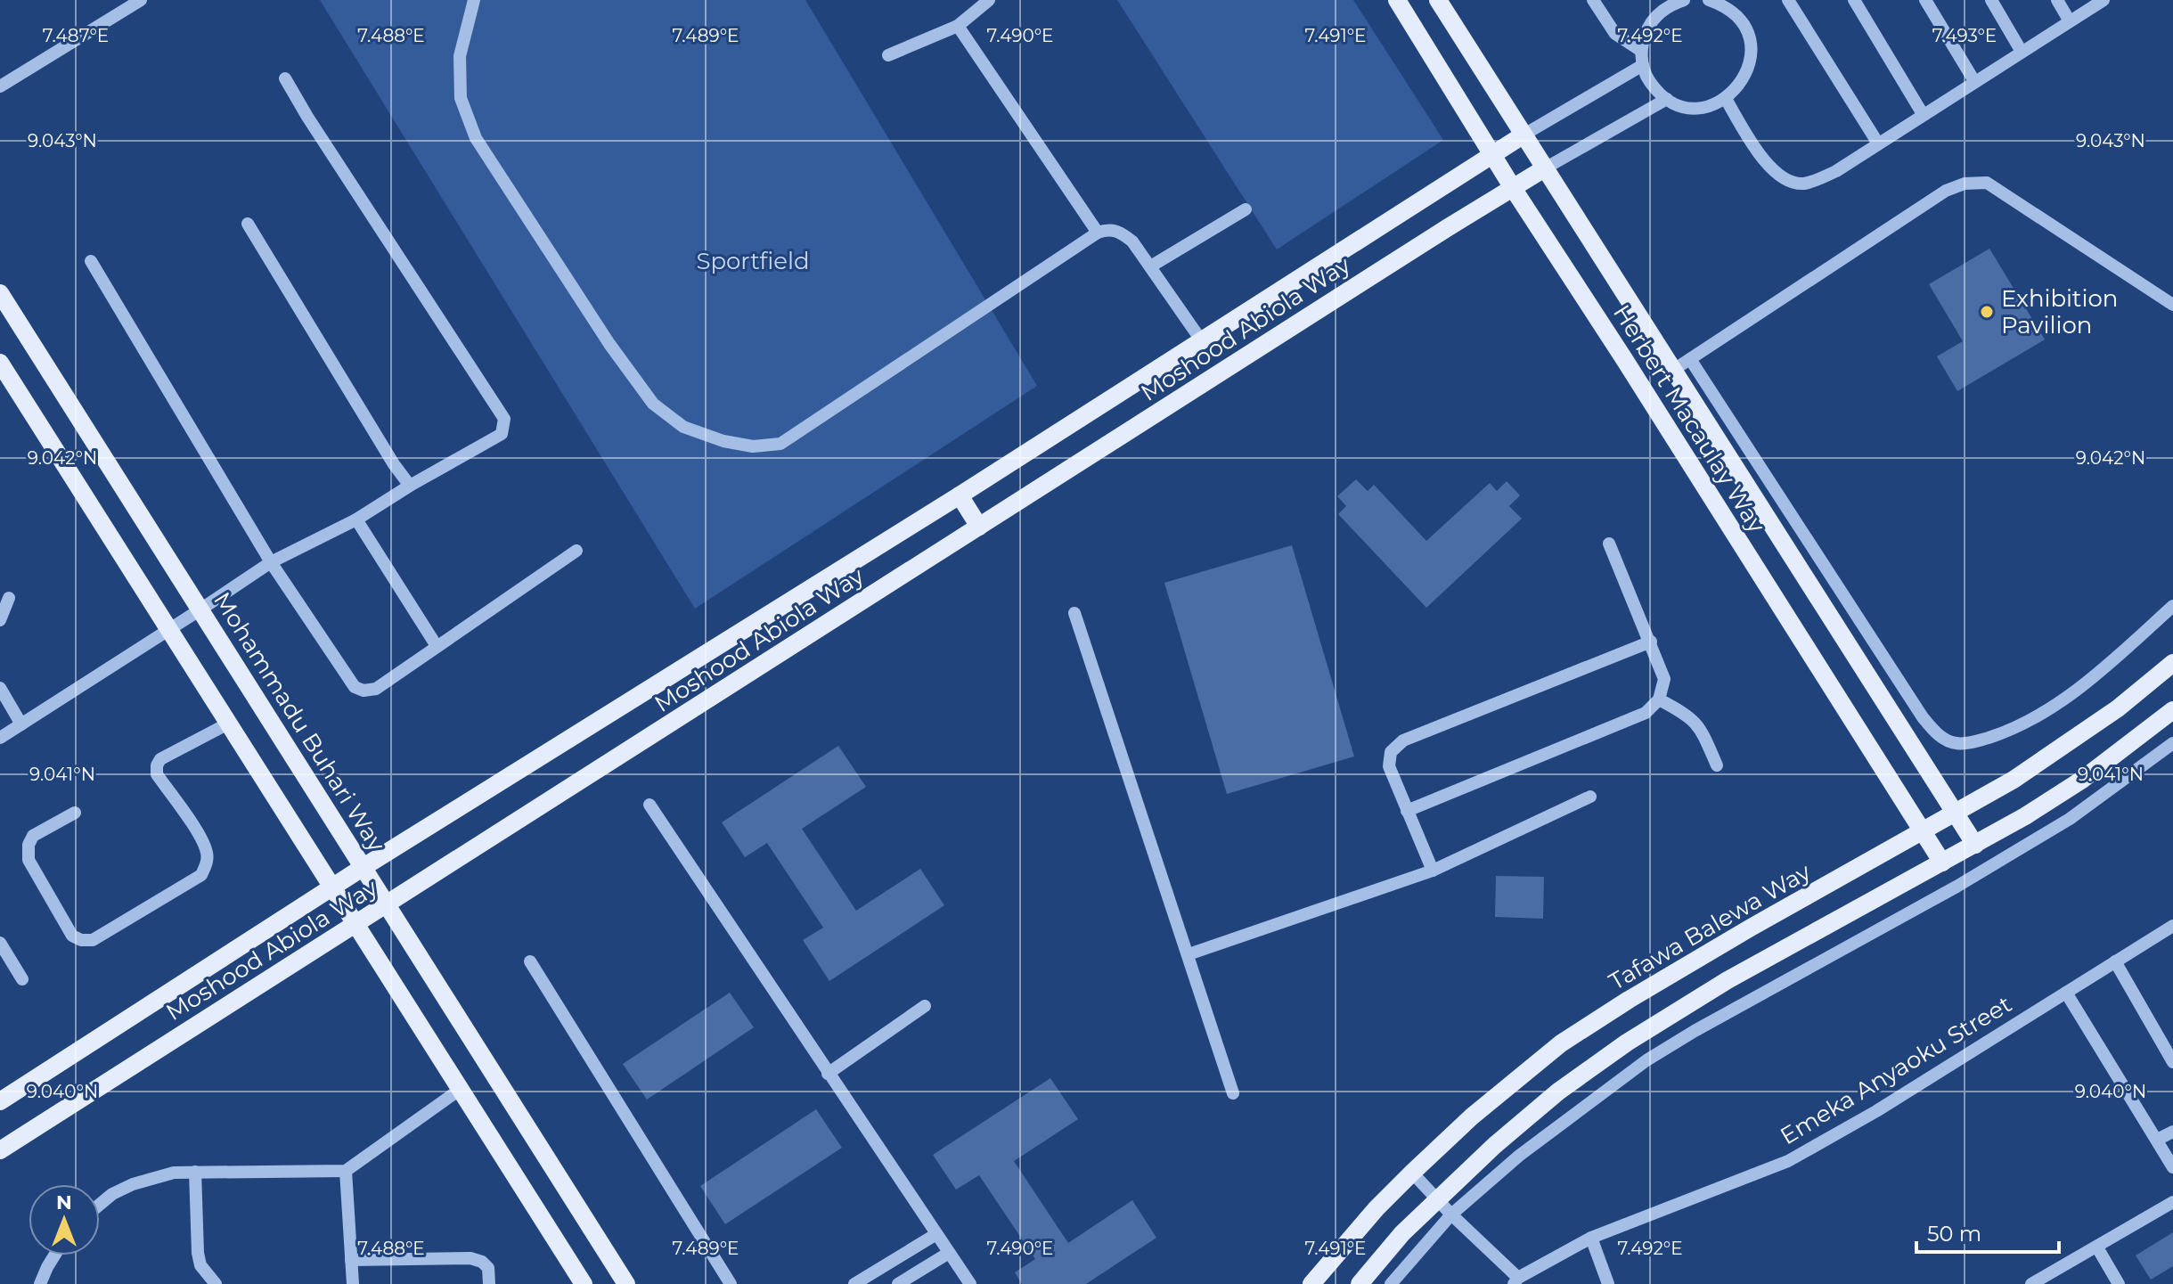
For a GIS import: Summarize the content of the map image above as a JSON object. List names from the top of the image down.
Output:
{
  "streets": {
    "main road": [
      "Moshood Abiola Way",
      "Herbert Macaulay Way",
      "Mohammadu Buhari Way",
      "Tafawa Balewa Way"
    ],
    "street": ["Emeka Anyaoku Street"]
  },
  "crossings": [
    ["Moshood Abiola Way", "Herbert Macaulay Way"],
    ["Moshood Abiola Way", "Mohammadu Buhari Way"],
    ["Herbert Macaulay Way", "Tafawa Balewa Way"]
  ],
  "parks": ["Sportfield"],
  "places": ["Exhibition Pavilion"],
  "scale_bar": "50 m",
  "north": "top",
  "coordinates": [
    "7.487°E",
    "7.488°E",
    "7.489°E",
    "7.490°E",
    "7.491°E",
    "7.492°E",
    "7.493°E",
    "9.043°N",
    "9.042°N",
    "9.041°N",
    "9.040°N"
  ]
}
